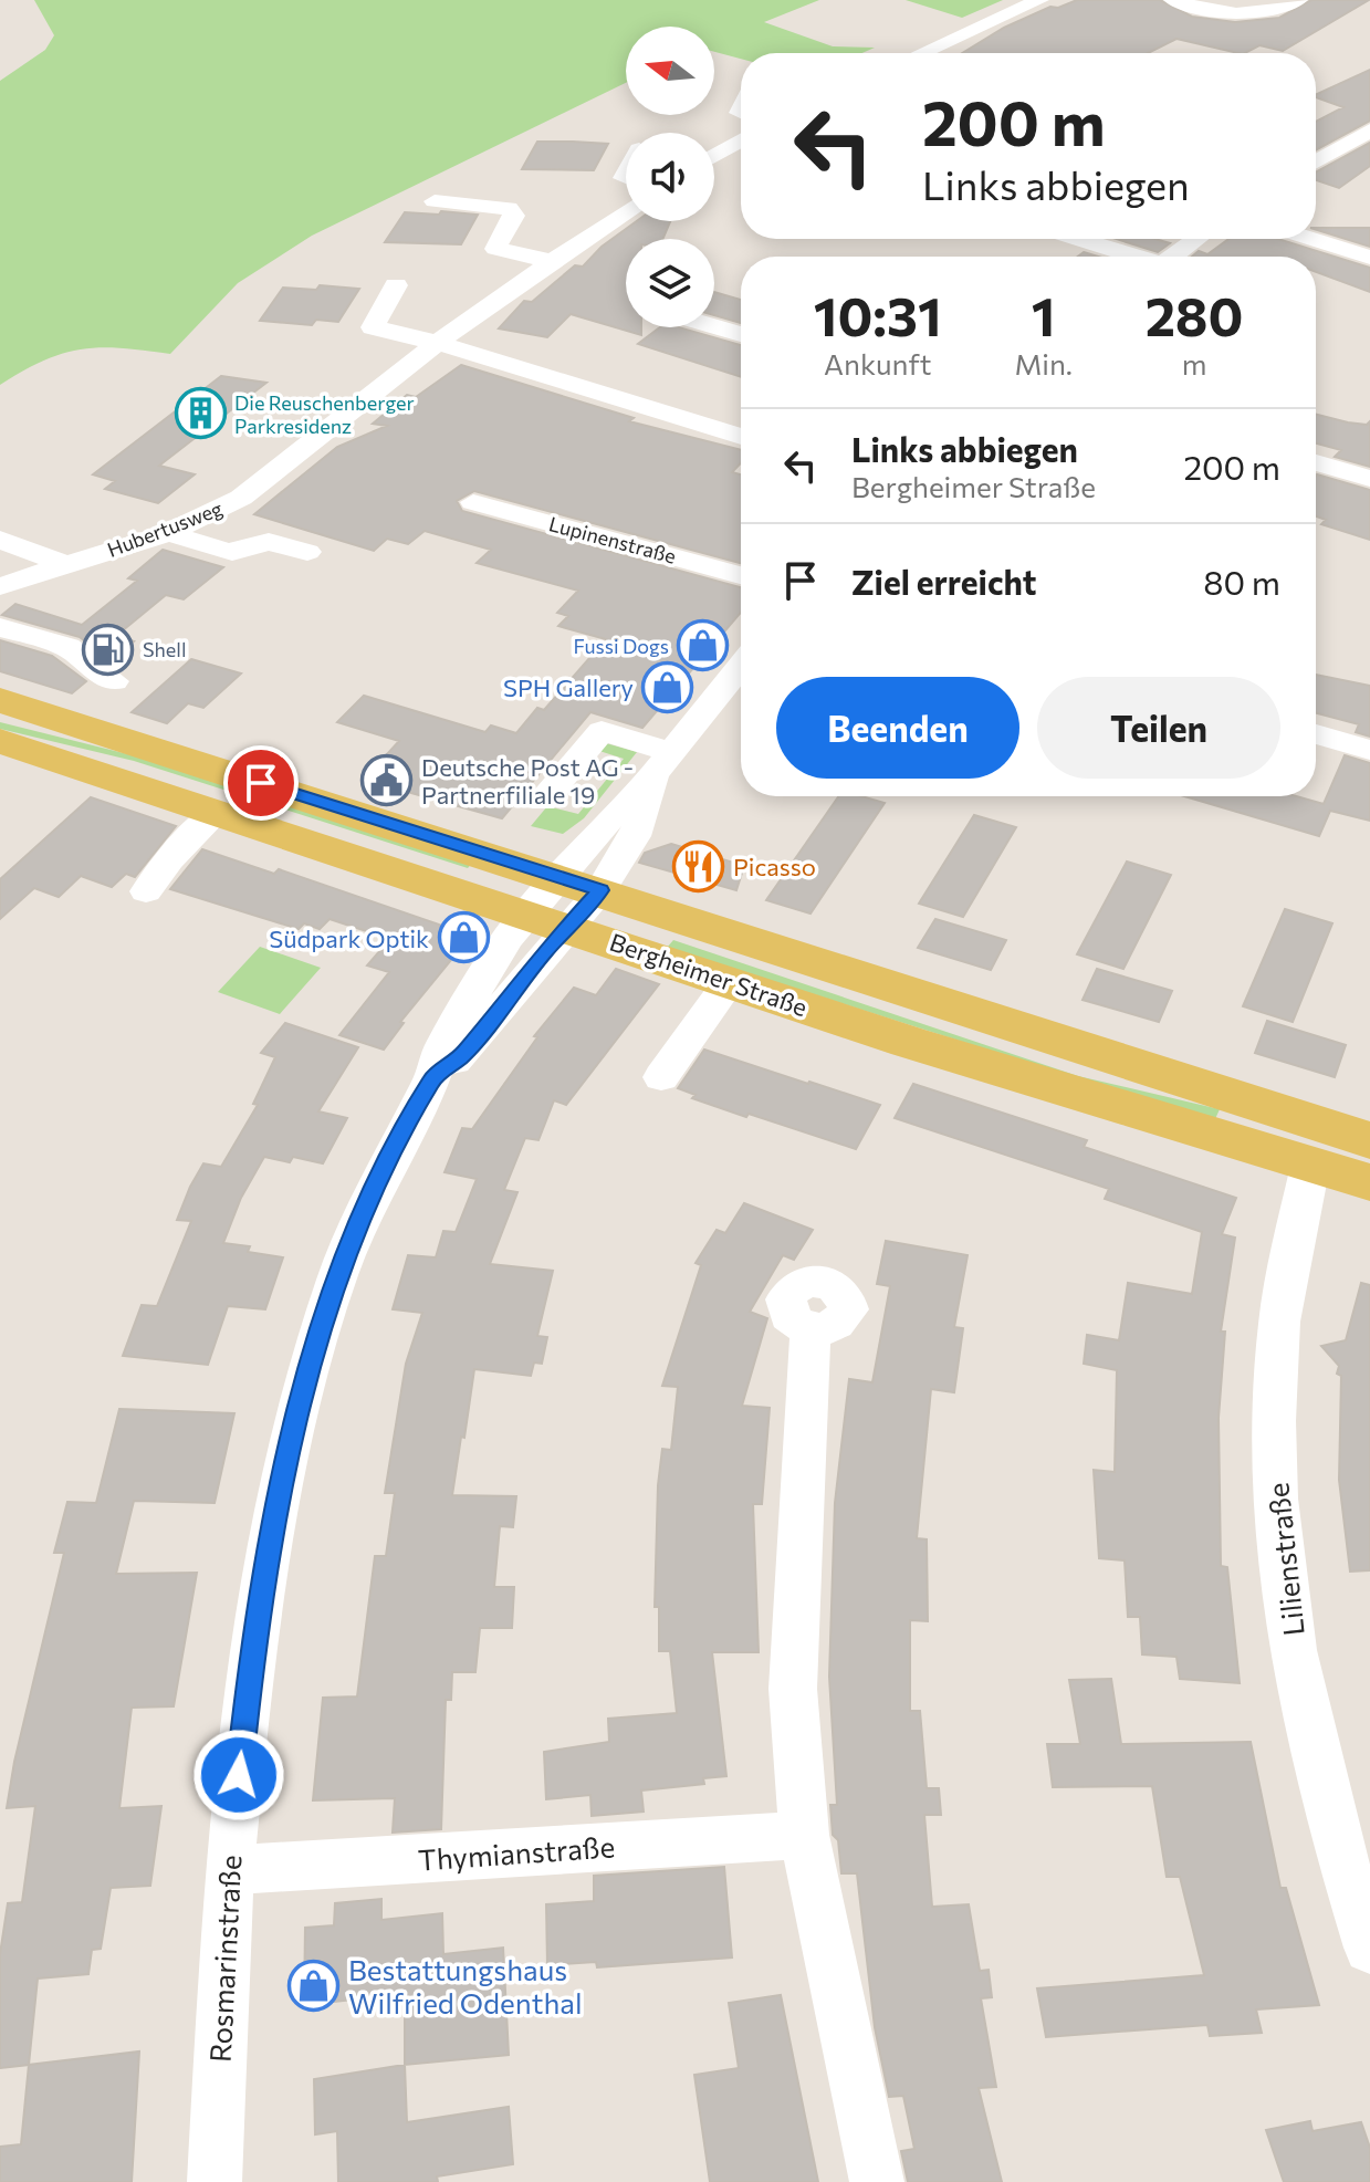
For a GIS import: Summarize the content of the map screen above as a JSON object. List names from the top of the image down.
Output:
{
  "streets": {
    "main road": ["Bergheimer Straße"],
    "street": [
      "Hubertusweg",
      "Lupinenstraße",
      "Lilienstraße",
      "Thymianstraße",
      "Rosmarinstraße"
    ]
  },
  "crossings": [
    ["Bergheimer Straße", "Lilienstraße"],
    ["Bergheimer Straße", "Rosmarinstraße"],
    ["Thymianstraße", "Rosmarinstraße"]
  ],
  "places": {
    "building": ["Die Reuschenberger Parkresidenz"],
    "shop": [
      "Fussi Dogs",
      "SPH Gallery",
      "Südpark Optik",
      "Bestattungshaus Wilfried Odenthal"
    ],
    "fuel station": ["Shell"],
    "public building": ["Deutsche Post AG - Partnerfiliale 19"],
    "restaurant": ["Picasso"]
  },
  "north": "left",
  "page": {
    "turn": ["200 m", "Links abbiegen"],
    "eta": [
      "10:31",
      "Ankunft",
      "1",
      "Min.",
      "280",
      "m"
    ],
    "list": [
      {
        "name": "Links abbiegen",
        "note": "Bergheimer Straße",
        "value": "200 m"
      },
      {
        "name": "Ziel erreicht",
        "value": "80 m"
      }
    ],
    "buttons": ["Beenden", "Teilen"]
  }
}
